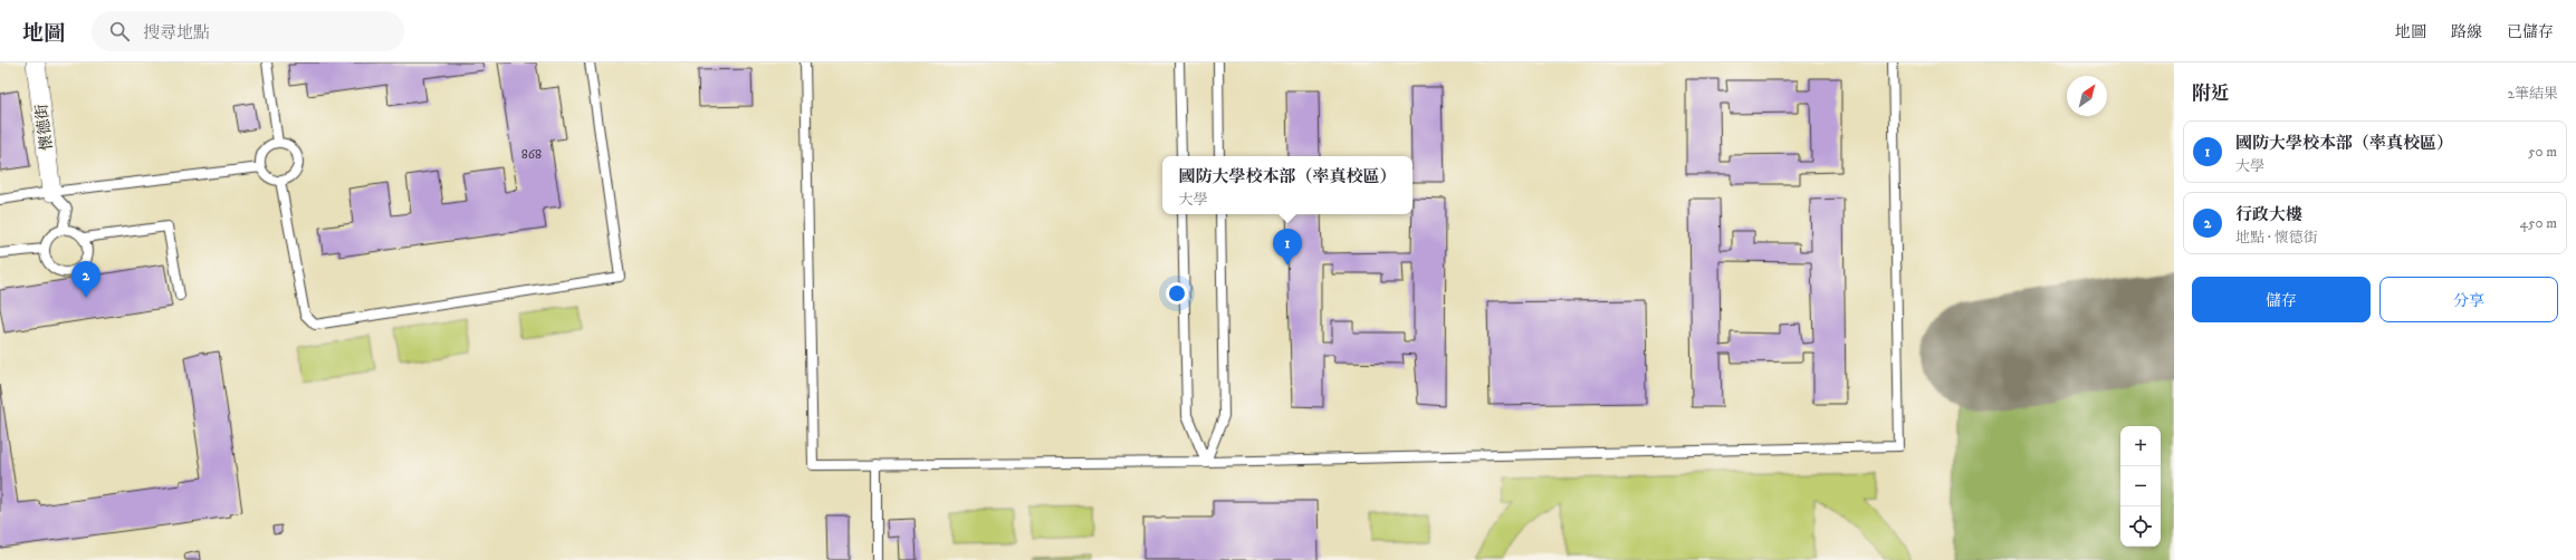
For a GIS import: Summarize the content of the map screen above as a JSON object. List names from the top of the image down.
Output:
{
  "streets": {
    "street": ["懷德街"]
  },
  "house_numbers": ["868"],
  "north": "top right",
  "page": {
    "header": "地圖",
    "search": "搜尋地點",
    "nav": ["地圖", "路線", "已儲存"],
    "heading": ["附近", "2筆結果"],
    "list": [
      {
        "mark": "1",
        "name": "國防大學校本部（率真校區）",
        "note": "大學",
        "value": "50 m"
      },
      {
        "mark": "2",
        "name": "行政大樓",
        "note": "地點 · 懷德街",
        "value": "450 m"
      }
    ],
    "popup": ["國防大學校本部（率真校區）", "大學"],
    "pins": ["1", "2"],
    "buttons": ["儲存", "分享"],
    "map_buttons": ["+", "−"]
  }
}
